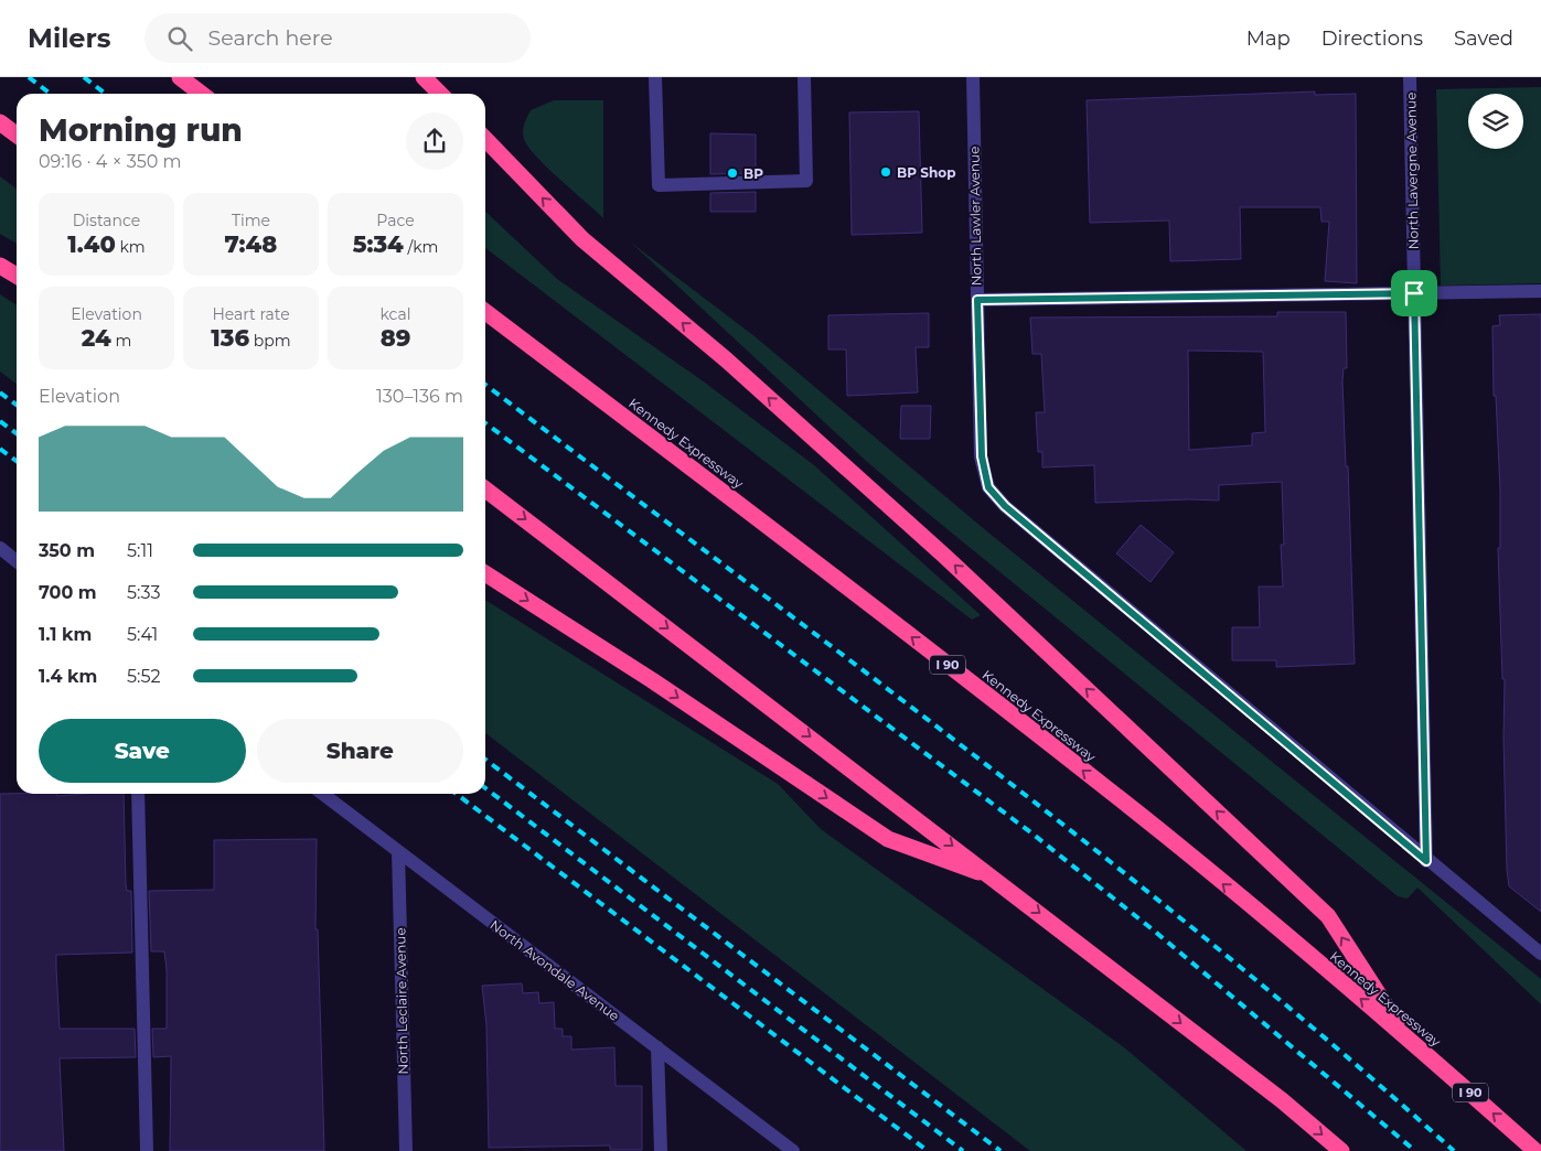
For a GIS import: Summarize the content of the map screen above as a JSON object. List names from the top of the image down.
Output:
{
  "streets": {
    "highway": ["Kennedy Expressway", "I 90"],
    "street": [
      "North Lavergne Avenue",
      "North Lawler Avenue",
      "North Avondale Avenue",
      "North Leclaire Avenue"
    ]
  },
  "crossings": [
    ["North Lavergne Avenue", "North Lawler Avenue"],
    ["North Avondale Avenue", "North Leclaire Avenue"]
  ],
  "places": ["BP Shop", "BP"],
  "page": {
    "header": "Milers",
    "search": "Search here",
    "nav": ["Map", "Directions", "Saved"],
    "heading": ["Morning run", "09:16 · 4 × 350 m"],
    "stats": [
      ["Distance", "1.40 km"],
      ["Time", "7:48"],
      ["Pace", "5:34 /km"],
      ["Elevation", "24 m"],
      ["Heart rate", "136 bpm"],
      ["kcal", "89"]
    ],
    "chart": ["Elevation", "130–136 m"],
    "list": [
      {
        "name": "350 m",
        "note": "5:11"
      },
      {
        "name": "700 m",
        "note": "5:33"
      },
      {
        "name": "1.1 km",
        "note": "5:41"
      },
      {
        "name": "1.4 km",
        "note": "5:52"
      }
    ],
    "buttons": ["Save", "Share"]
  }
}
